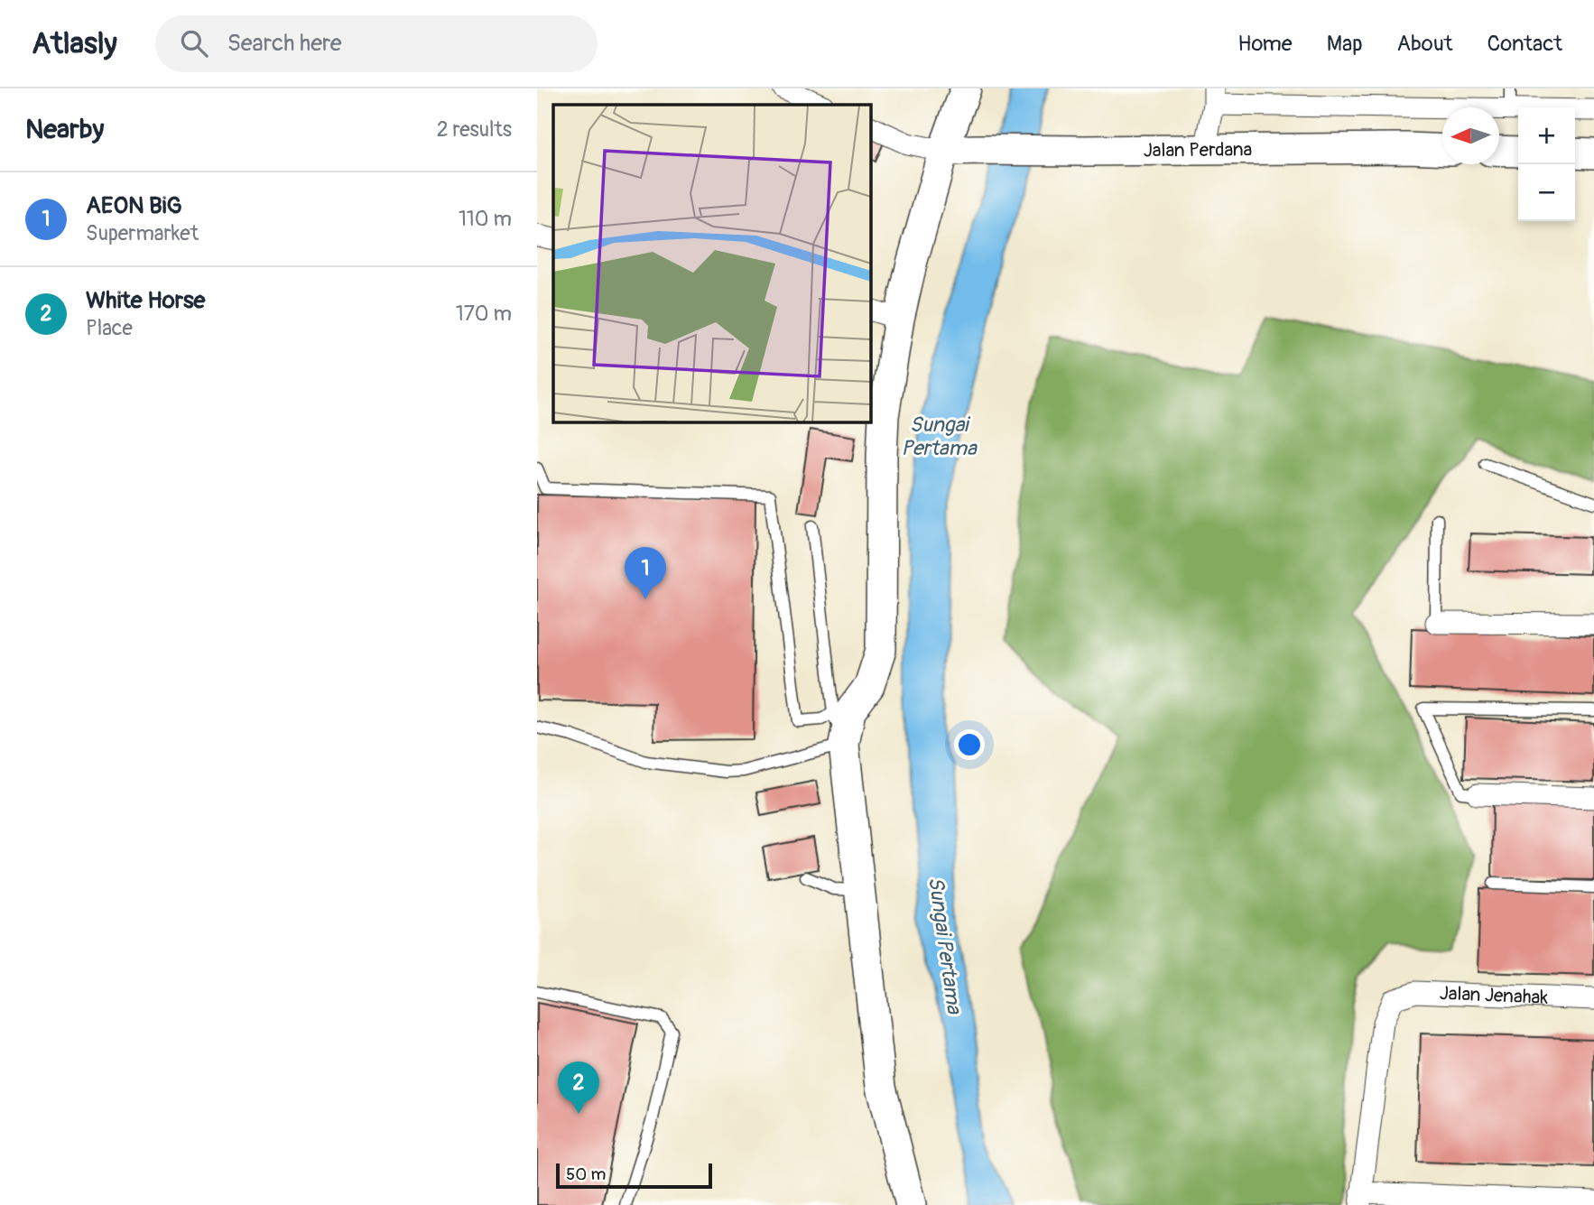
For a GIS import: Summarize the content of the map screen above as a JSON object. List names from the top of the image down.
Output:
{
  "streets": {
    "street": ["Jalan Perdana", "Jalan Jenahak"]
  },
  "water": ["Sungai Pertama"],
  "scale_bar": "50 m",
  "north": "left",
  "page": {
    "header": "Atlasly",
    "search": "Search here",
    "nav": [
      "Home",
      "Map",
      "About",
      "Contact"
    ],
    "heading": ["Nearby", "2 results"],
    "map_buttons": ["+", "−"],
    "list": [
      {
        "mark": "1",
        "name": "AEON BiG",
        "note": "Supermarket",
        "value": "110 m"
      },
      {
        "mark": "2",
        "name": "White Horse",
        "note": "Place",
        "value": "170 m"
      }
    ],
    "pins": ["1", "2"],
    "scale": "50 m"
  }
}
